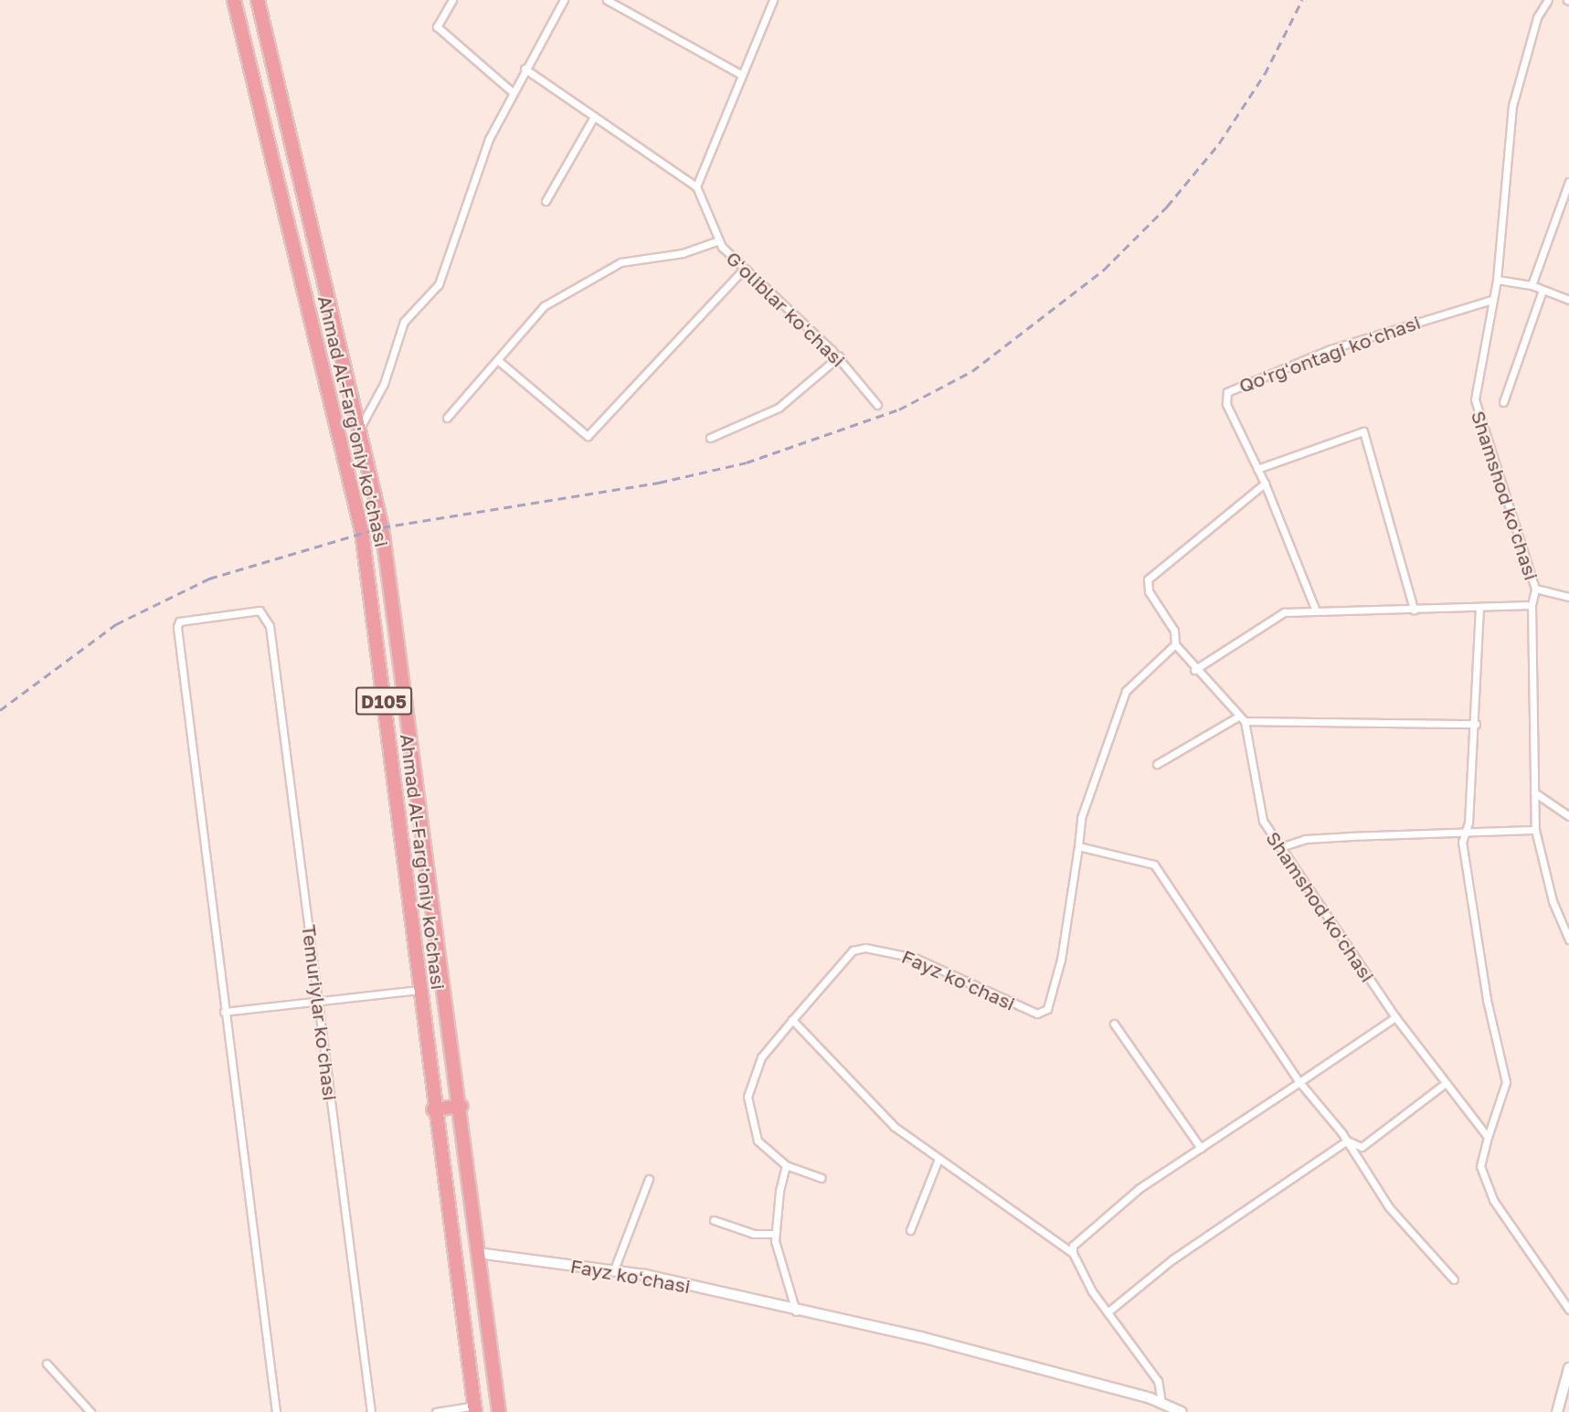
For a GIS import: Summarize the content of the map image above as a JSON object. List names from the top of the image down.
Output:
{
  "streets": {
    "highway": ["Ahmad Al-Farg'oniy ko'chasi", "D105"],
    "street": [
      "Gʻoliblar koʻchasi",
      "Qoʻrgʻontagi koʻchasi",
      "Shamshod koʻchasi",
      "Fayz koʻchasi",
      "Temuriylar koʻchasi"
    ]
  },
  "crossings": [
    ["Qoʻrgʻontagi koʻchasi", "Shamshod koʻchasi"],
    ["Ahmad Al-Farg'oniy ko'chasi", "Fayz koʻchasi"]
  ]
}
